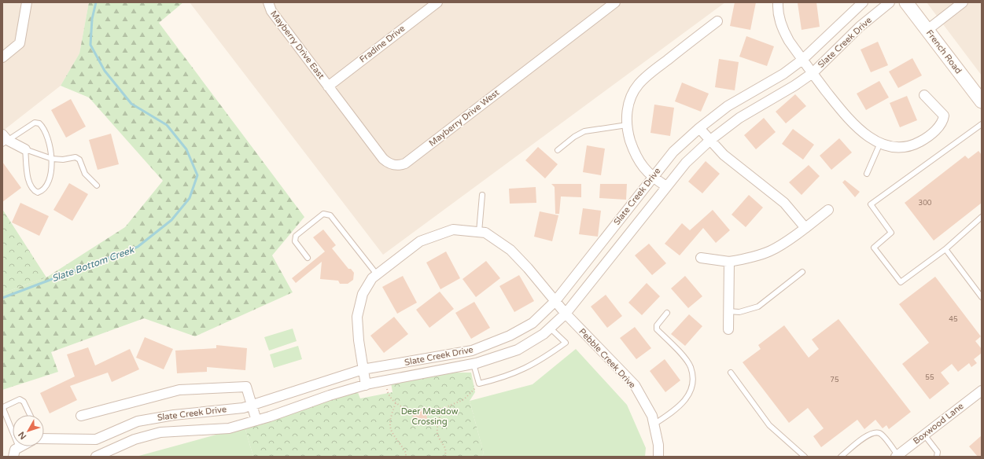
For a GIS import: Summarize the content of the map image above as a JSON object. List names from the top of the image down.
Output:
{
  "streets": {
    "main road": ["French Road"],
    "street": [
      "Slate Creek Drive",
      "Fradine Drive",
      "Mayberry Drive East",
      "Mayberry Drive West",
      "Pebble Creek Drive",
      "Boxwood Lane"
    ]
  },
  "crossings": [
    ["Slate Creek Drive", "Pebble Creek Drive"],
    ["Fradine Drive", "Mayberry Drive East"],
    ["Fradine Drive", "Mayberry Drive West"],
    ["Mayberry Drive East", "Mayberry Drive West"]
  ],
  "water": ["Slate Bottom Creek"],
  "parks": ["Deer Meadow Crossing"],
  "house_numbers": [
    "300",
    "45",
    "55",
    "75"
  ],
  "north": "bottom left"
}
